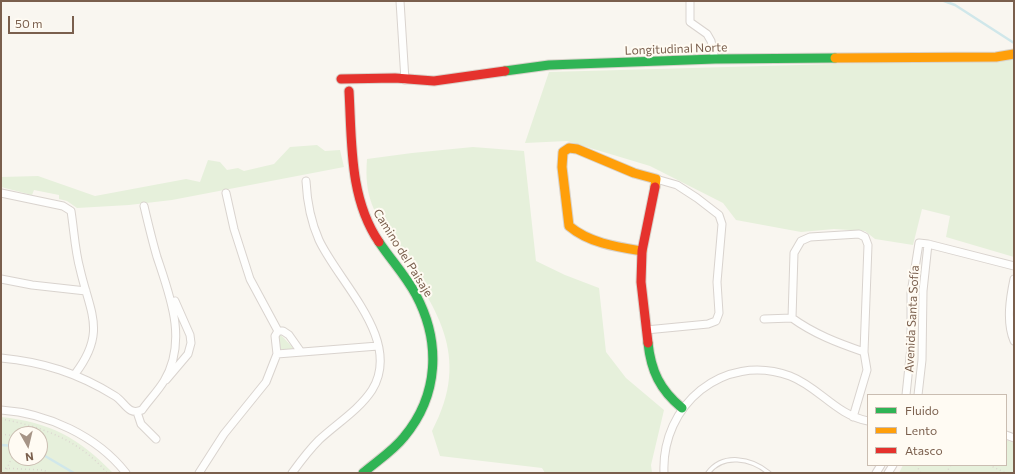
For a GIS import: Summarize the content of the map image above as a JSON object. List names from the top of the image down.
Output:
{
  "streets": {
    "street": ["Longitudinal Norte", "Camino del Paisaje", "Avenida Santa Sofía"]
  },
  "legend": ["Fluido", "Lento", "Atasco"],
  "scale_bar": "50 m",
  "north": "bottom"
}
